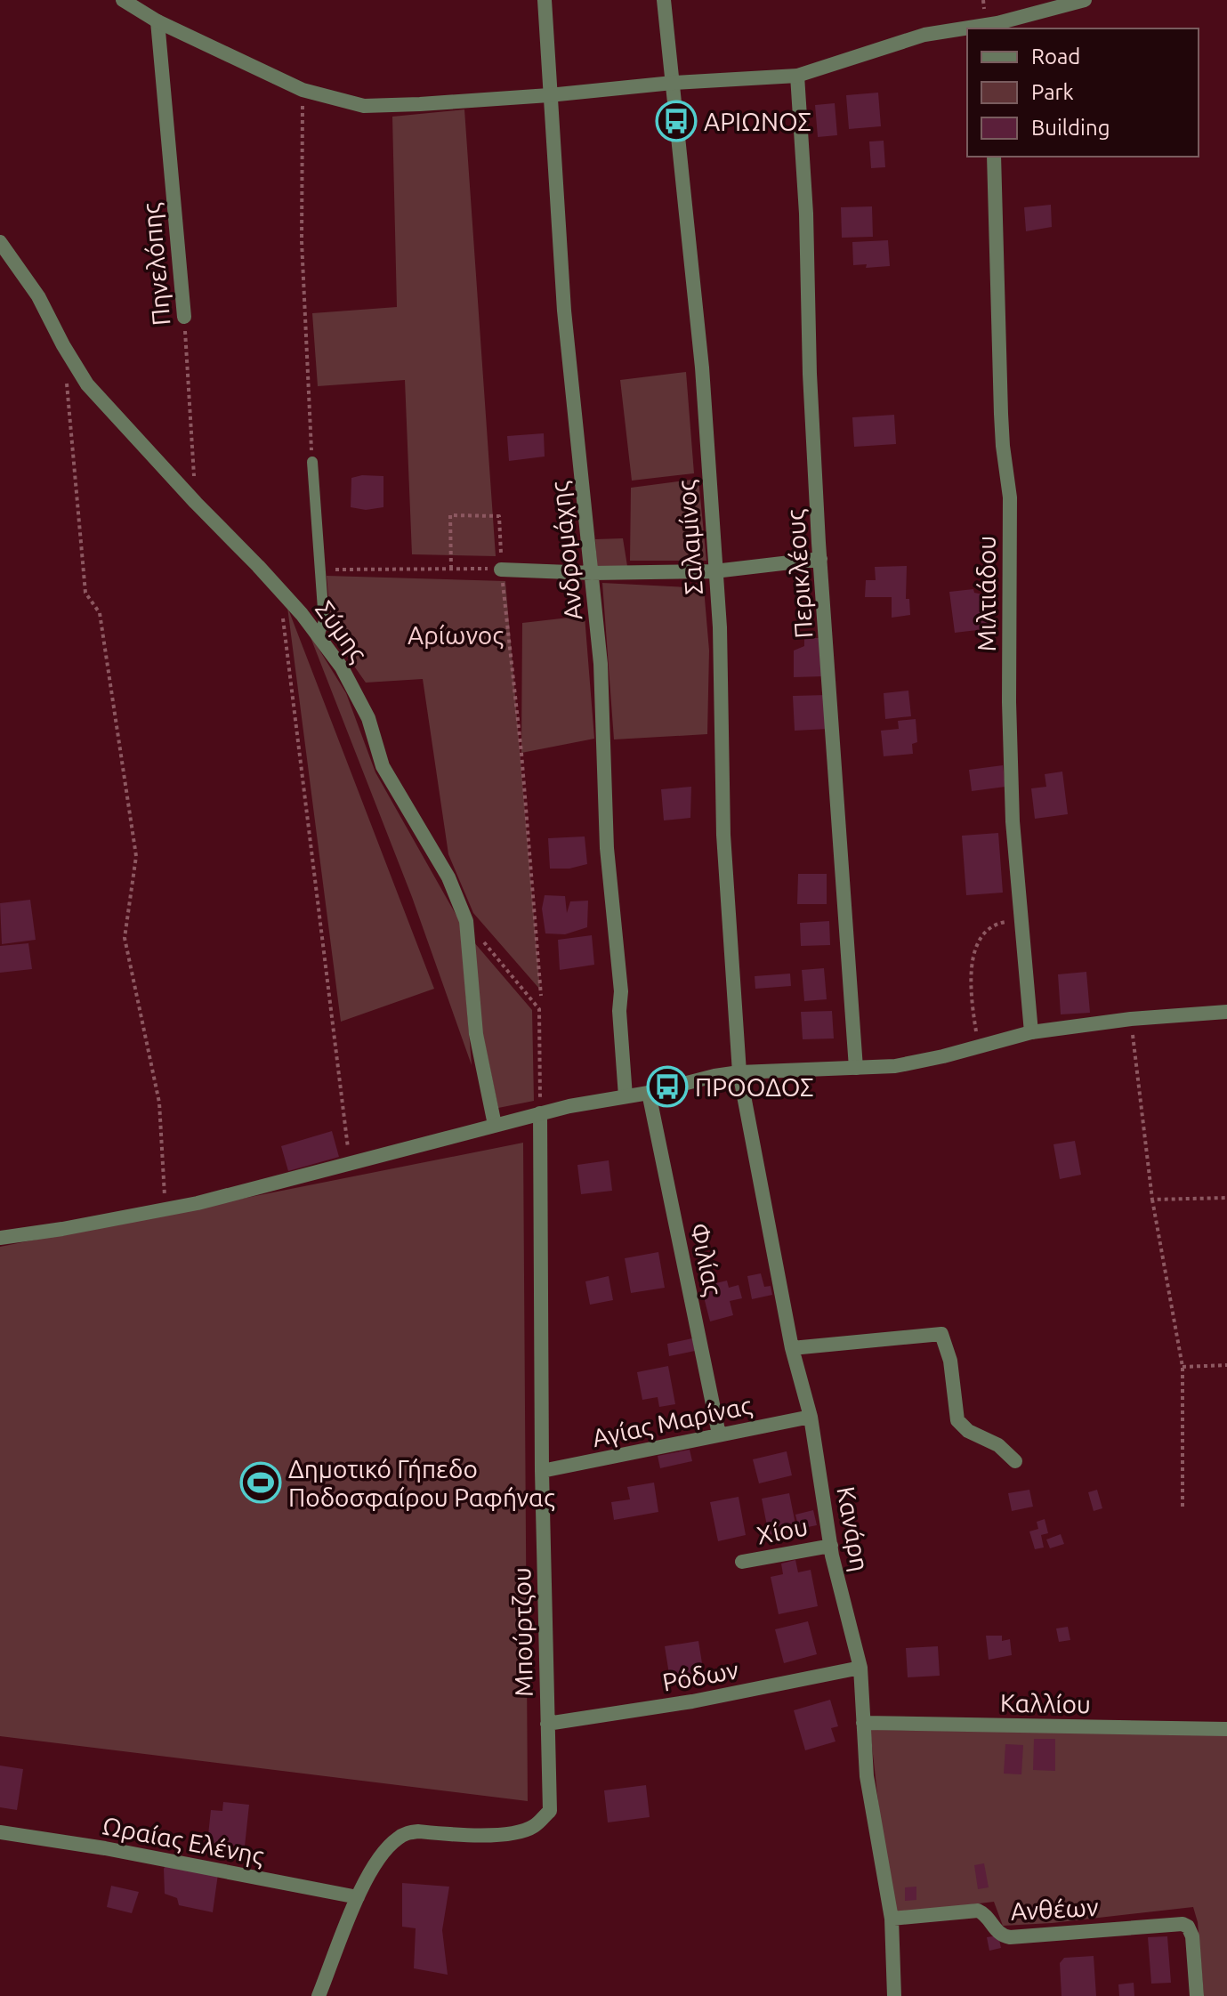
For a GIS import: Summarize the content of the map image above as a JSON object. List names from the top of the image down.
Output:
{
  "streets": {
    "street": [
      "Πηνελόπης",
      "Σαλαμίνος",
      "Ανδρομάχης",
      "Περικλέους",
      "Μιλτιάδου",
      "Σύμης",
      "Φιλίας",
      "Αγίας Μαρίνας",
      "Κανάρη",
      "Χίου",
      "Μπούρτζου",
      "Ρόδων",
      "Καλλίου",
      "Ωραίας Ελένης",
      "Ανθέων"
    ]
  },
  "crossings": [
    ["Πηνελόπης", "Σύμης"],
    ["Σαλαμίνος", "Κανάρη"],
    ["Φιλίας", "Αγίας Μαρίνας"],
    ["Αγίας Μαρίνας", "Κανάρη"],
    ["Αγίας Μαρίνας", "Μπούρτζου"],
    ["Κανάρη", "Χίου"],
    ["Κανάρη", "Ρόδων"],
    ["Κανάρη", "Καλλίου"],
    ["Κανάρη", "Ανθέων"],
    ["Μπούρτζου", "Ρόδων"],
    ["Μπούρτζου", "Ωραίας Ελένης"]
  ],
  "parks": ["Αρίωνος"],
  "places": {
    "bus stop": ["ΑΡΙΩΝΟΣ", "ΠΡΟΟΔΟΣ"],
    "sports": ["Δημοτικό Γήπεδο Ποδοσφαίρου Ραφήνας"]
  },
  "legend": ["Road", "Park", "Building"]
}
